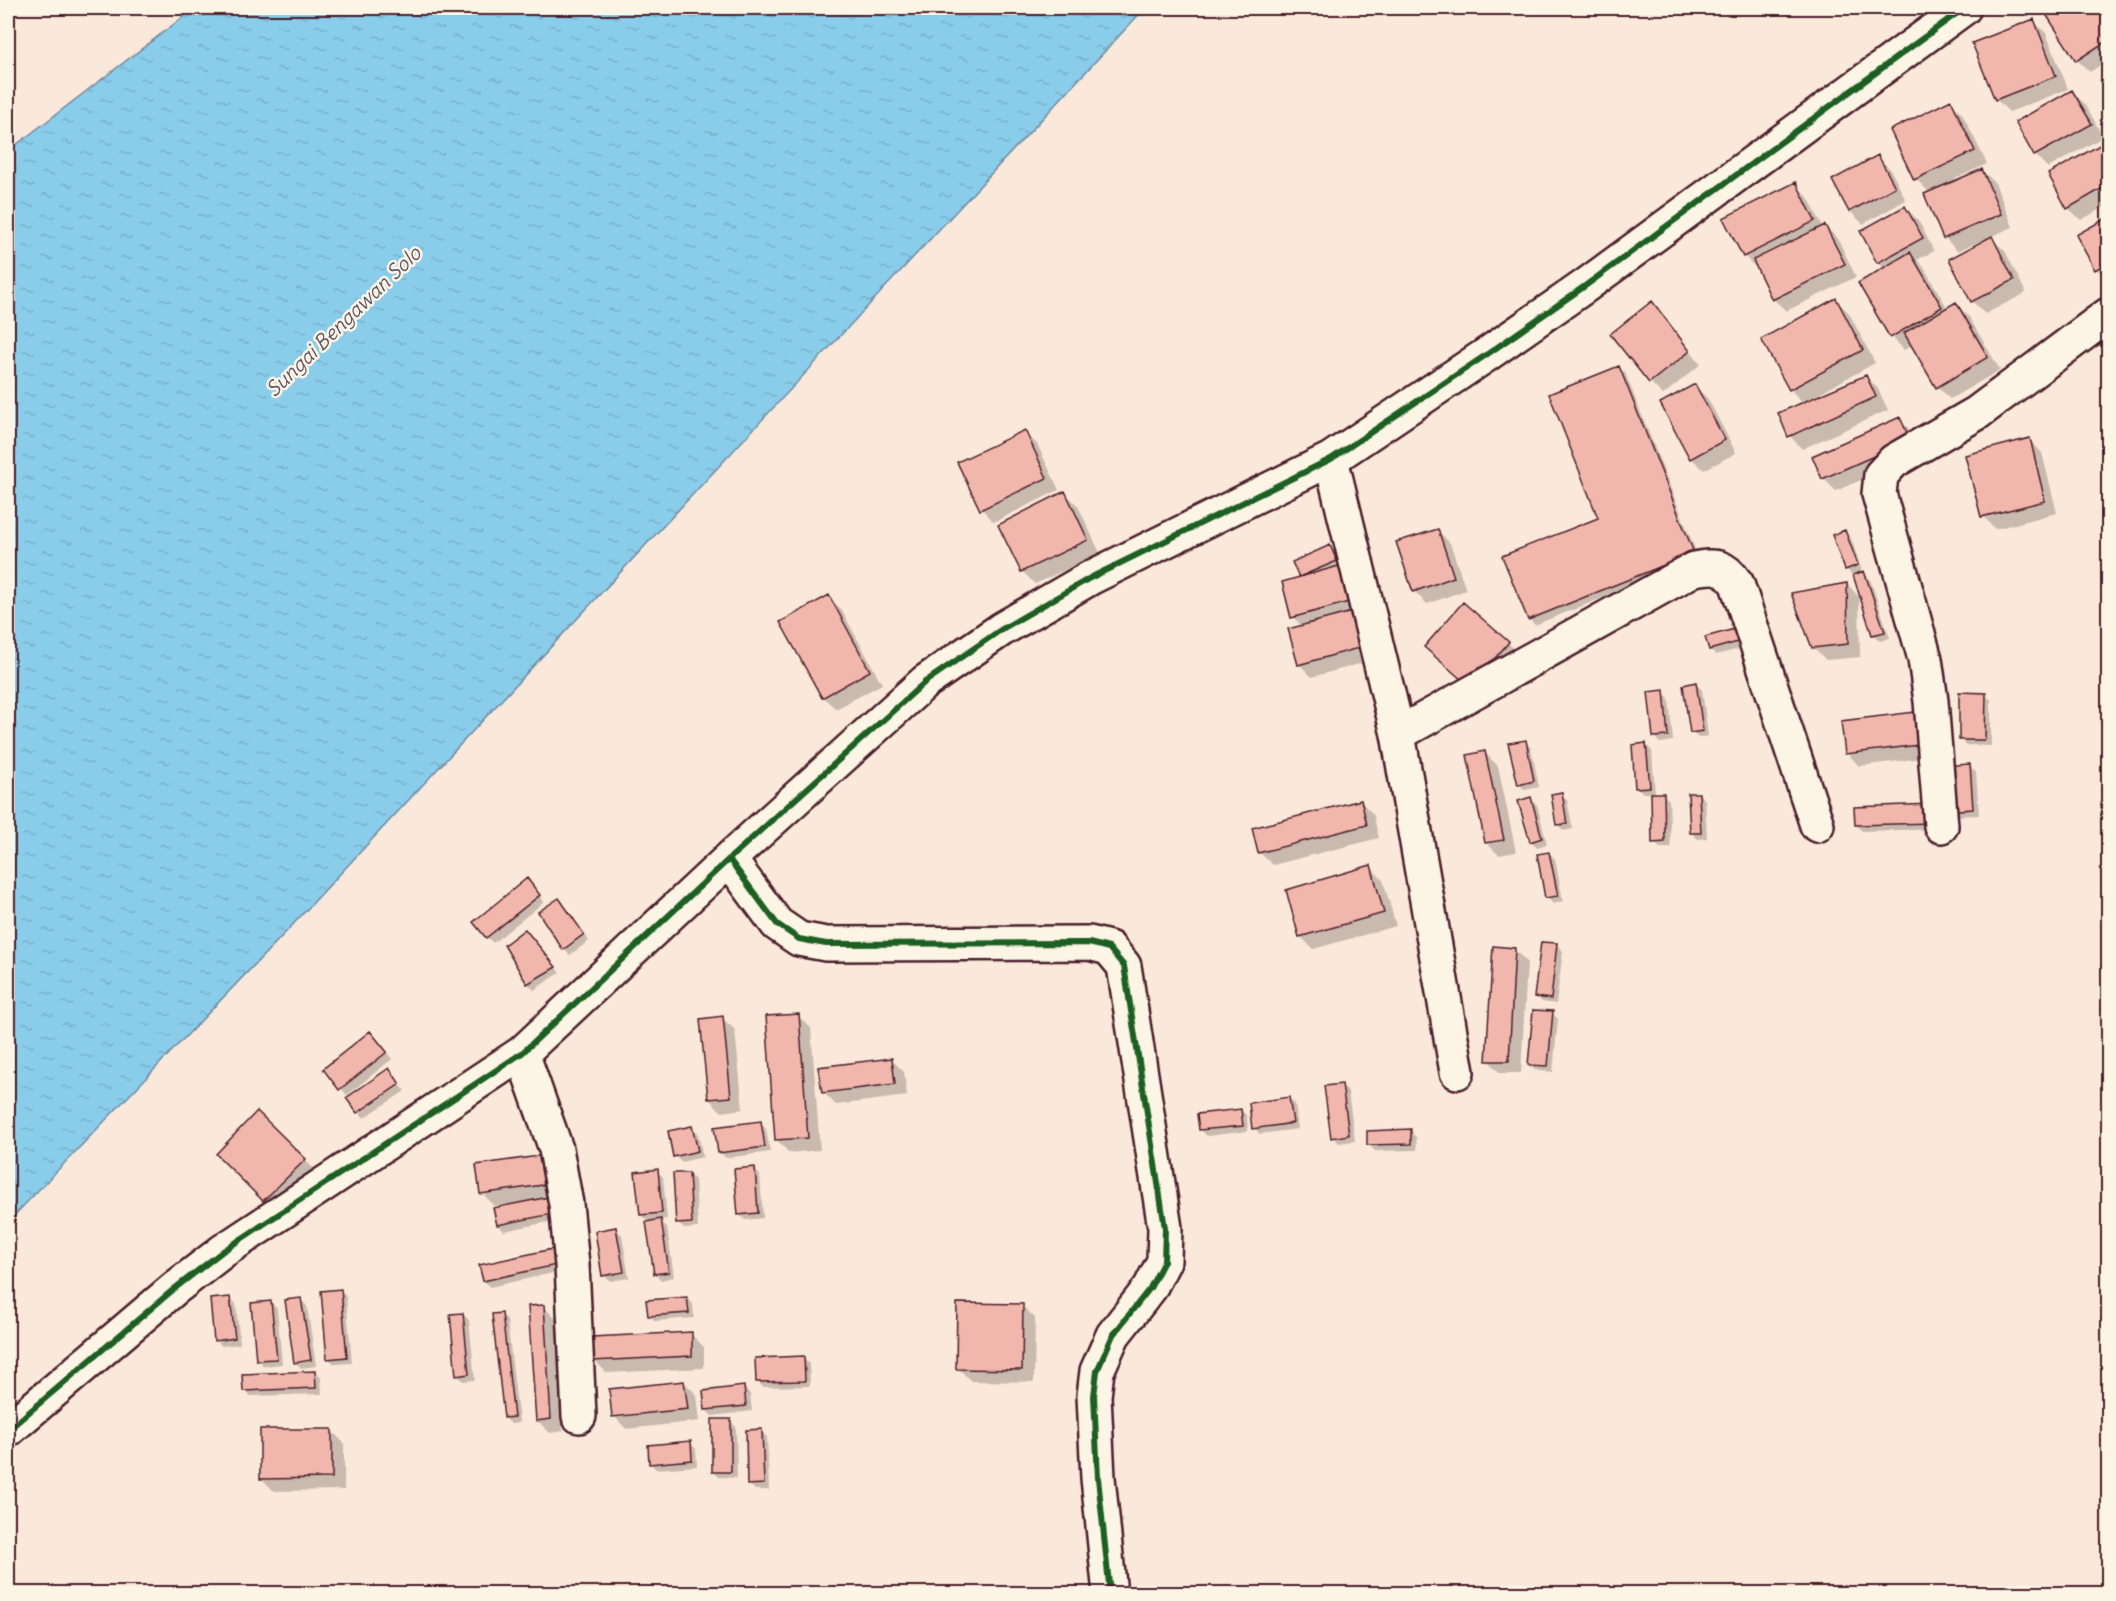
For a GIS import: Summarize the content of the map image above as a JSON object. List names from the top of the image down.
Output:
{
  "water": ["Sungai Bengawan Solo"]
}
